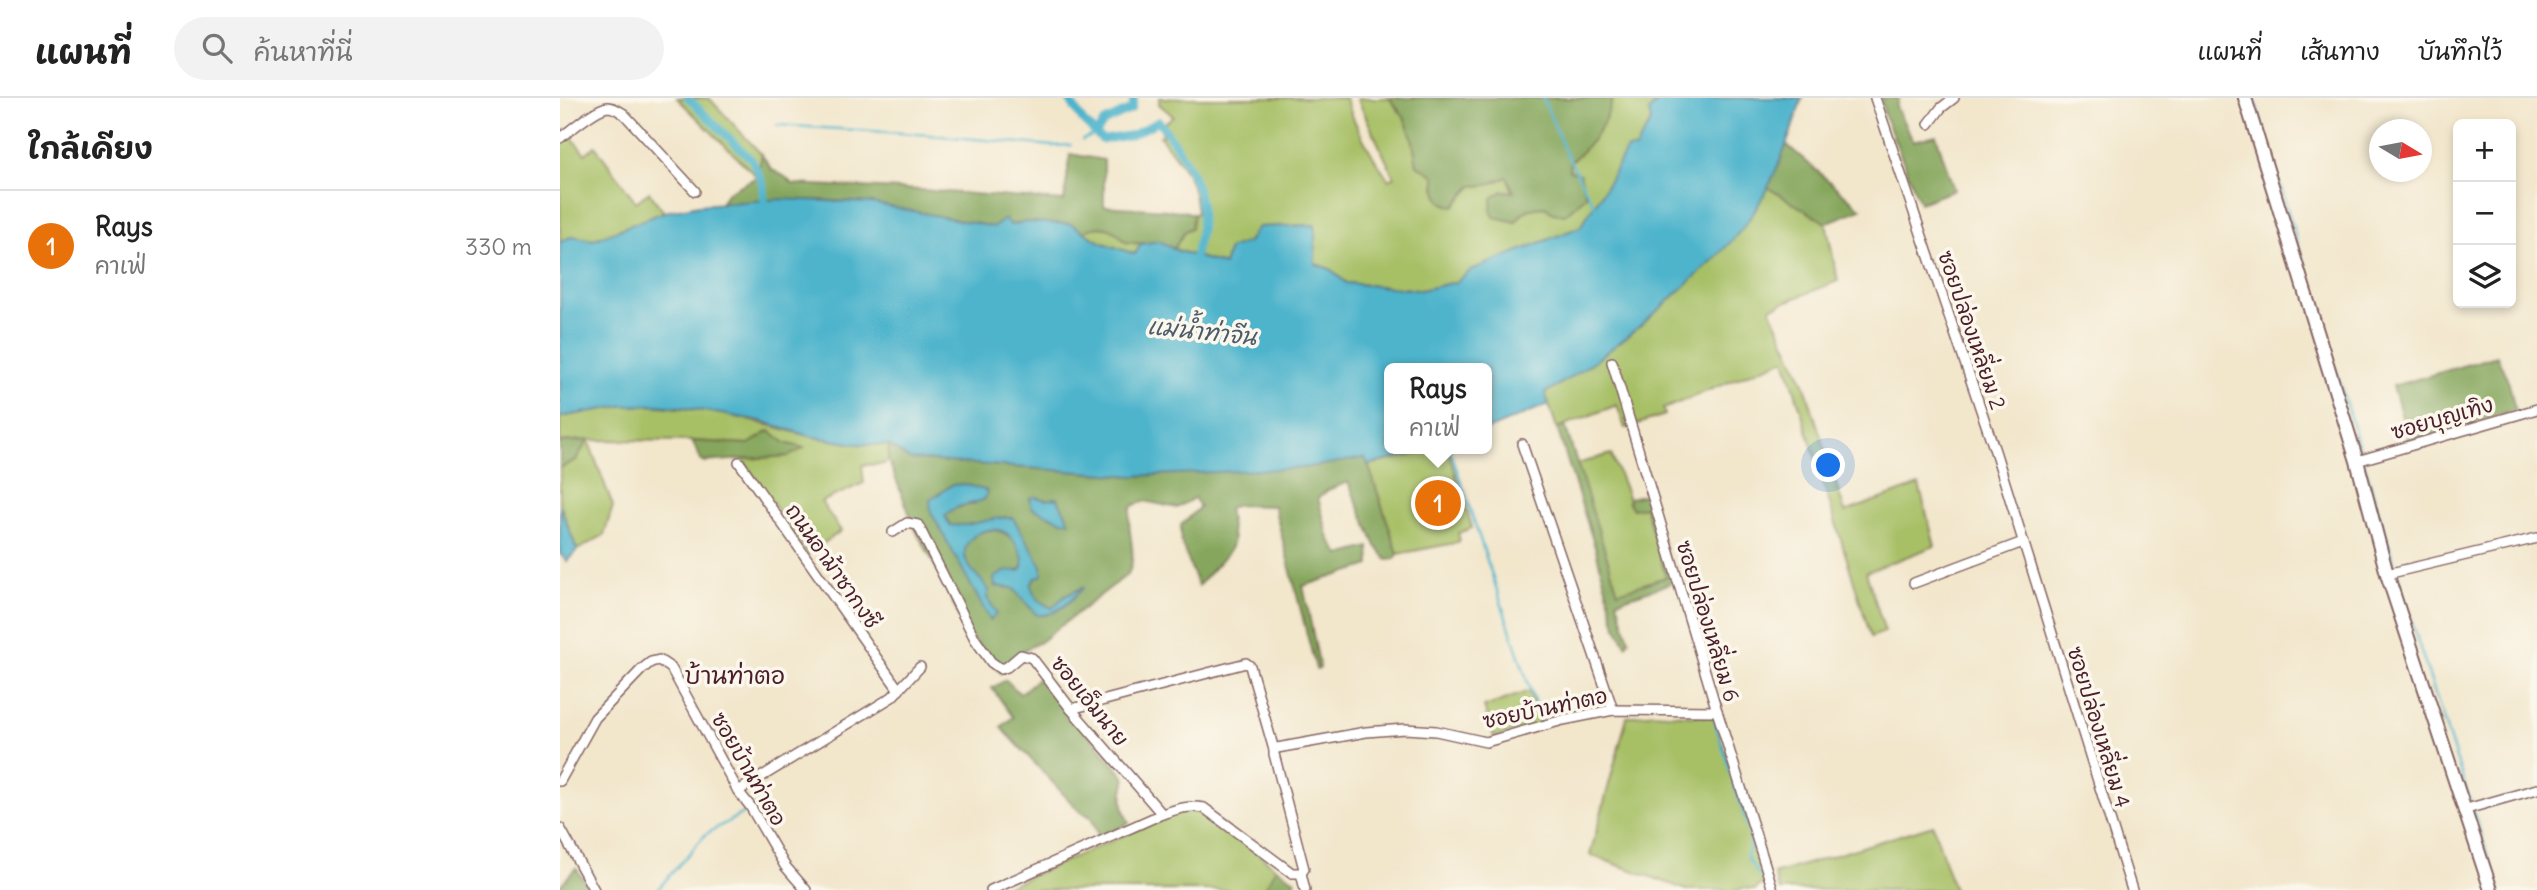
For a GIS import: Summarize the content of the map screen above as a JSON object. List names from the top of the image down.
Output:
{
  "streets": {
    "street": [
      "ซอยปล่องเหลี่ยม 2",
      "ซอยบุญเทิง",
      "ถนนอาม้าซากงซี",
      "ซอยปล่องเหลี่ยม 6",
      "ซอยเอ็มนาย",
      "ซอยบ้านท่าตอ",
      "ซอยปล่องเหลี่ยม 4"
    ]
  },
  "crossings": [
    ["ซอยปล่องเหลี่ยม 2", "ซอยปล่องเหลี่ยม 4"],
    ["ซอยปล่องเหลี่ยม 6", "ซอยบ้านท่าตอ"]
  ],
  "districts": ["บ้านท่าตอ"],
  "water": ["แม่น้ำท่าจีน"],
  "north": "right",
  "page": {
    "header": "แผนที่",
    "search": "ค้นหาที่นี่",
    "nav": ["แผนที่", "เส้นทาง", "บันทึกไว้"],
    "heading": "ใกล้เคียง",
    "map_buttons": ["+", "−"],
    "list": [
      {
        "mark": "1",
        "name": "Rays",
        "note": "คาเฟ่",
        "value": "330 m"
      }
    ],
    "popup": ["Rays", "คาเฟ่"],
    "pins": "1"
  }
}
